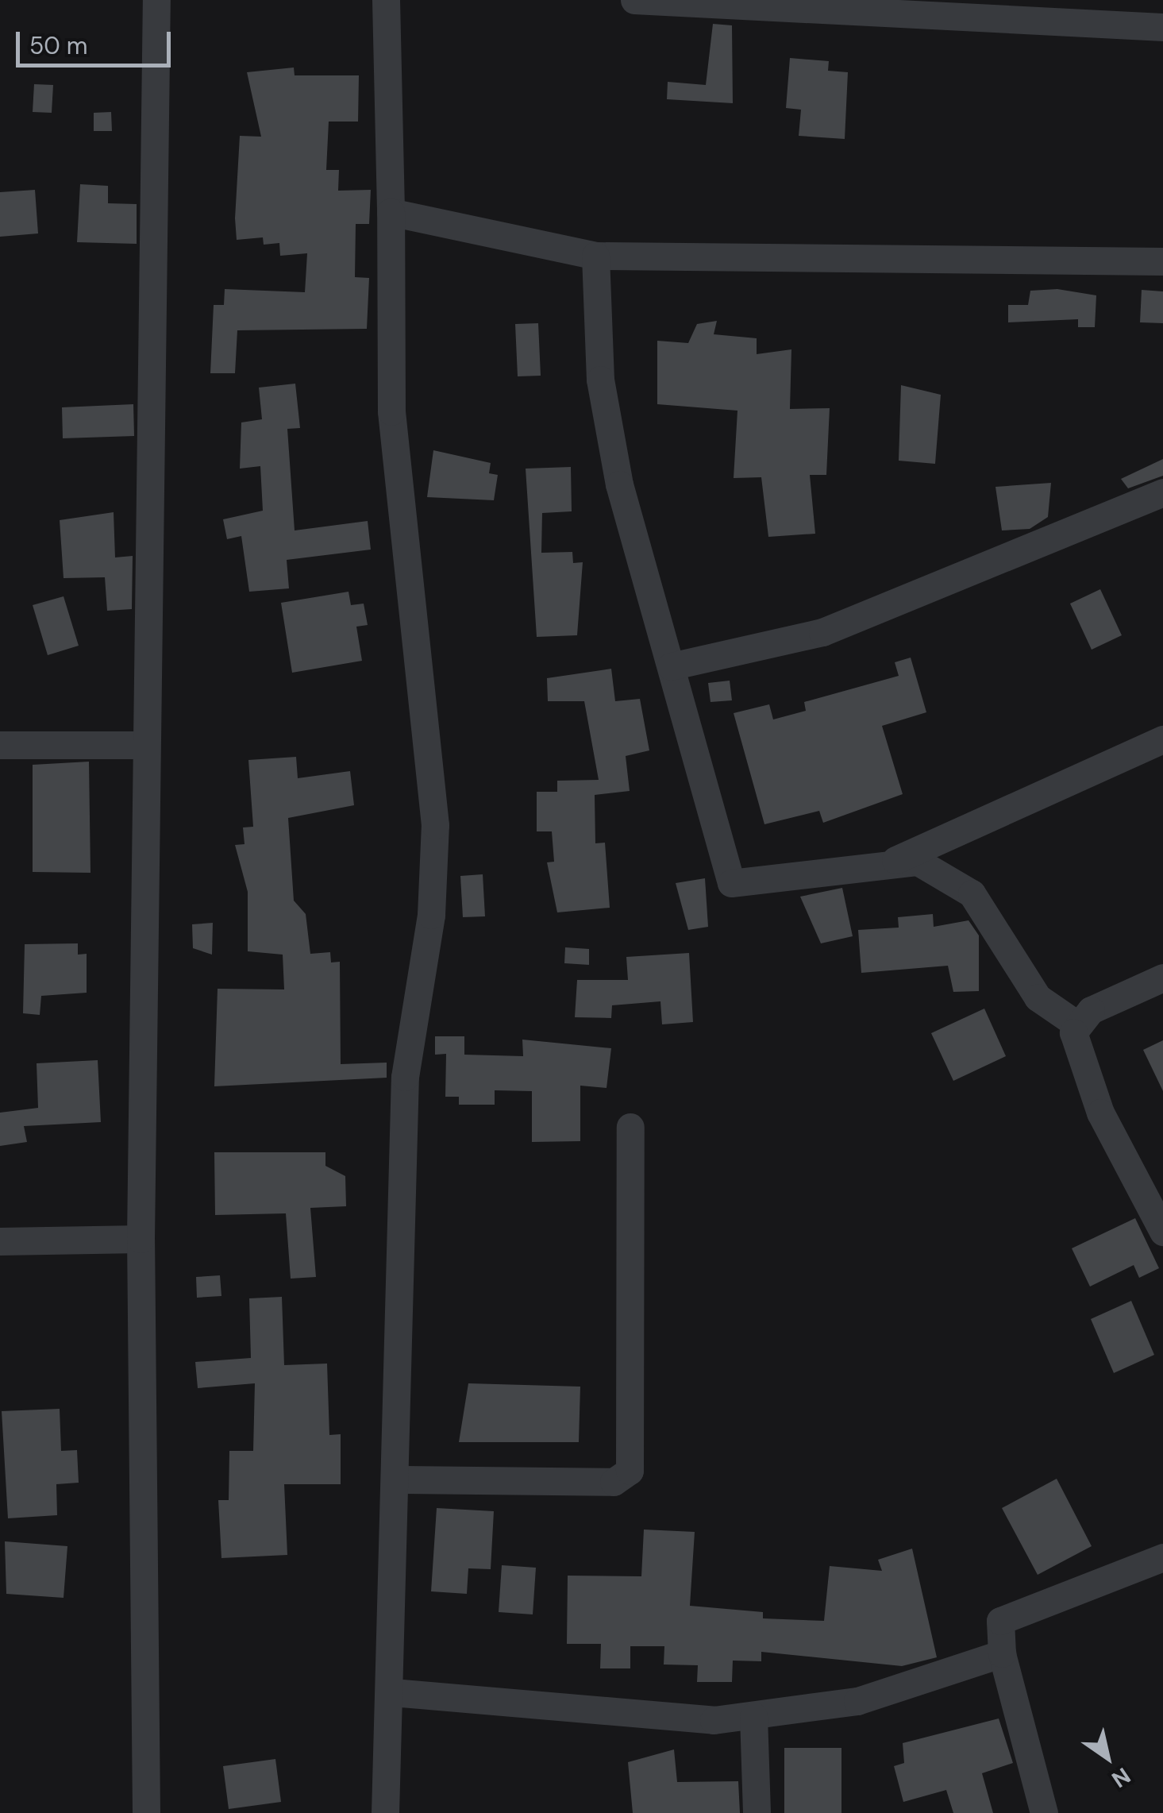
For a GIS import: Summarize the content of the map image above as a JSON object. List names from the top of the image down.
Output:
{
  "scale_bar": "50 m",
  "north": "bottom right"
}
